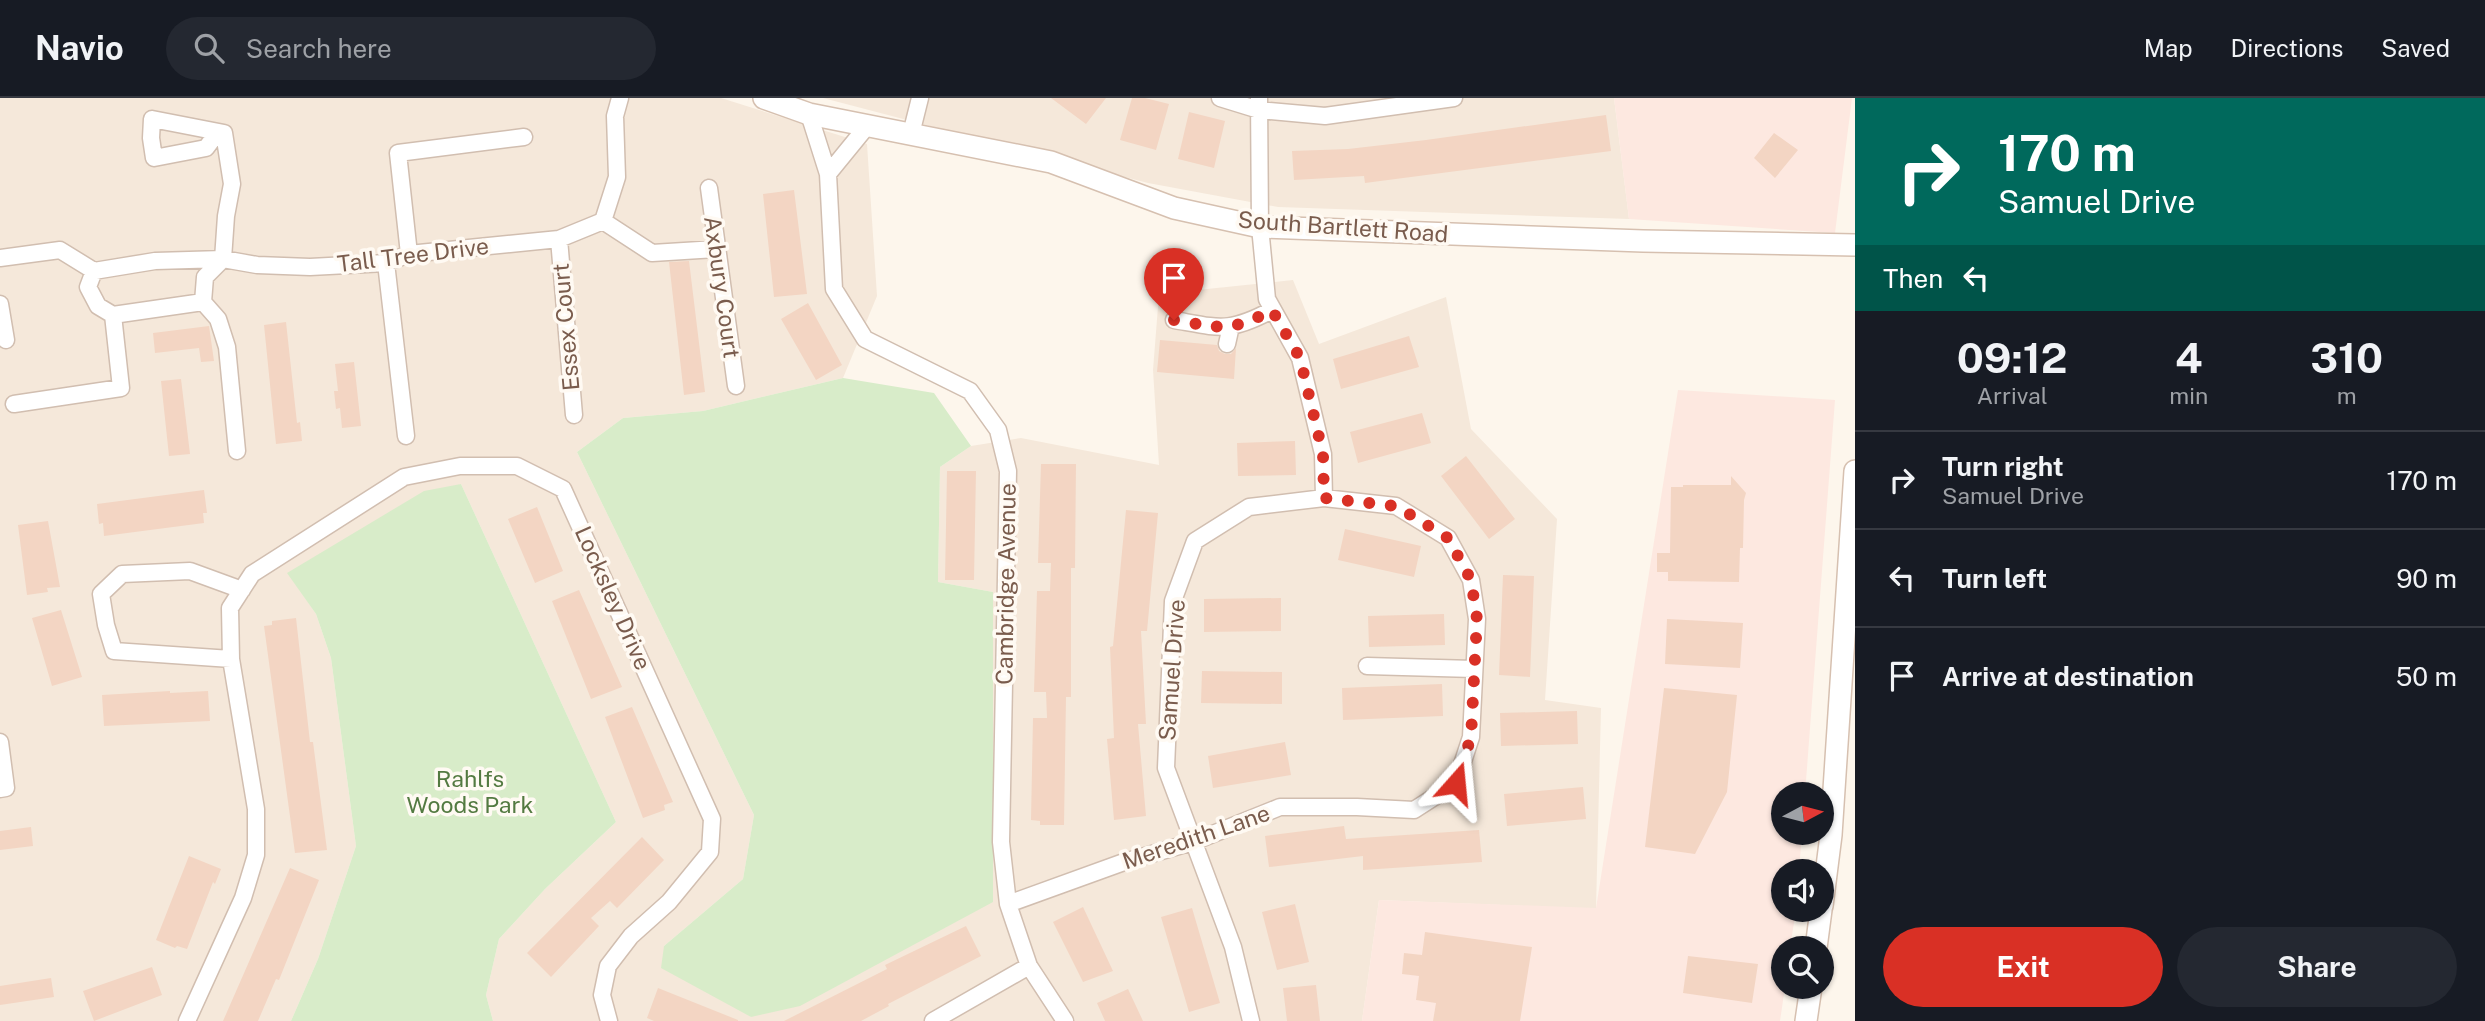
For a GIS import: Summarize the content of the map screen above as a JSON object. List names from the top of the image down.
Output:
{
  "streets": {
    "main road": ["South Bartlett Road"],
    "street": [
      "Tall Tree Drive",
      "Axbury Court",
      "Essex Court",
      "Cambridge Avenue",
      "Locksley Drive",
      "Samuel Drive",
      "Meredith Lane"
    ]
  },
  "crossings": [
    ["South Bartlett Road", "Cambridge Avenue"],
    ["Tall Tree Drive", "Essex Court"],
    ["Cambridge Avenue", "Meredith Lane"],
    ["Samuel Drive", "Meredith Lane"]
  ],
  "parks": ["Rahlfs Woods Park"],
  "north": "right",
  "page": {
    "header": "Navio",
    "search": "Search here",
    "nav": ["Map", "Directions", "Saved"],
    "turn": ["170 m", "Samuel Drive"],
    "then": "Then",
    "eta": [
      "09:12",
      "Arrival",
      "4",
      "min",
      "310",
      "m"
    ],
    "list": [
      {
        "name": "Turn right",
        "note": "Samuel Drive",
        "value": "170 m"
      },
      {
        "name": "Turn left",
        "value": "90 m"
      },
      {
        "name": "Arrive at destination",
        "value": "50 m"
      }
    ],
    "buttons": ["Exit", "Share"]
  }
}
